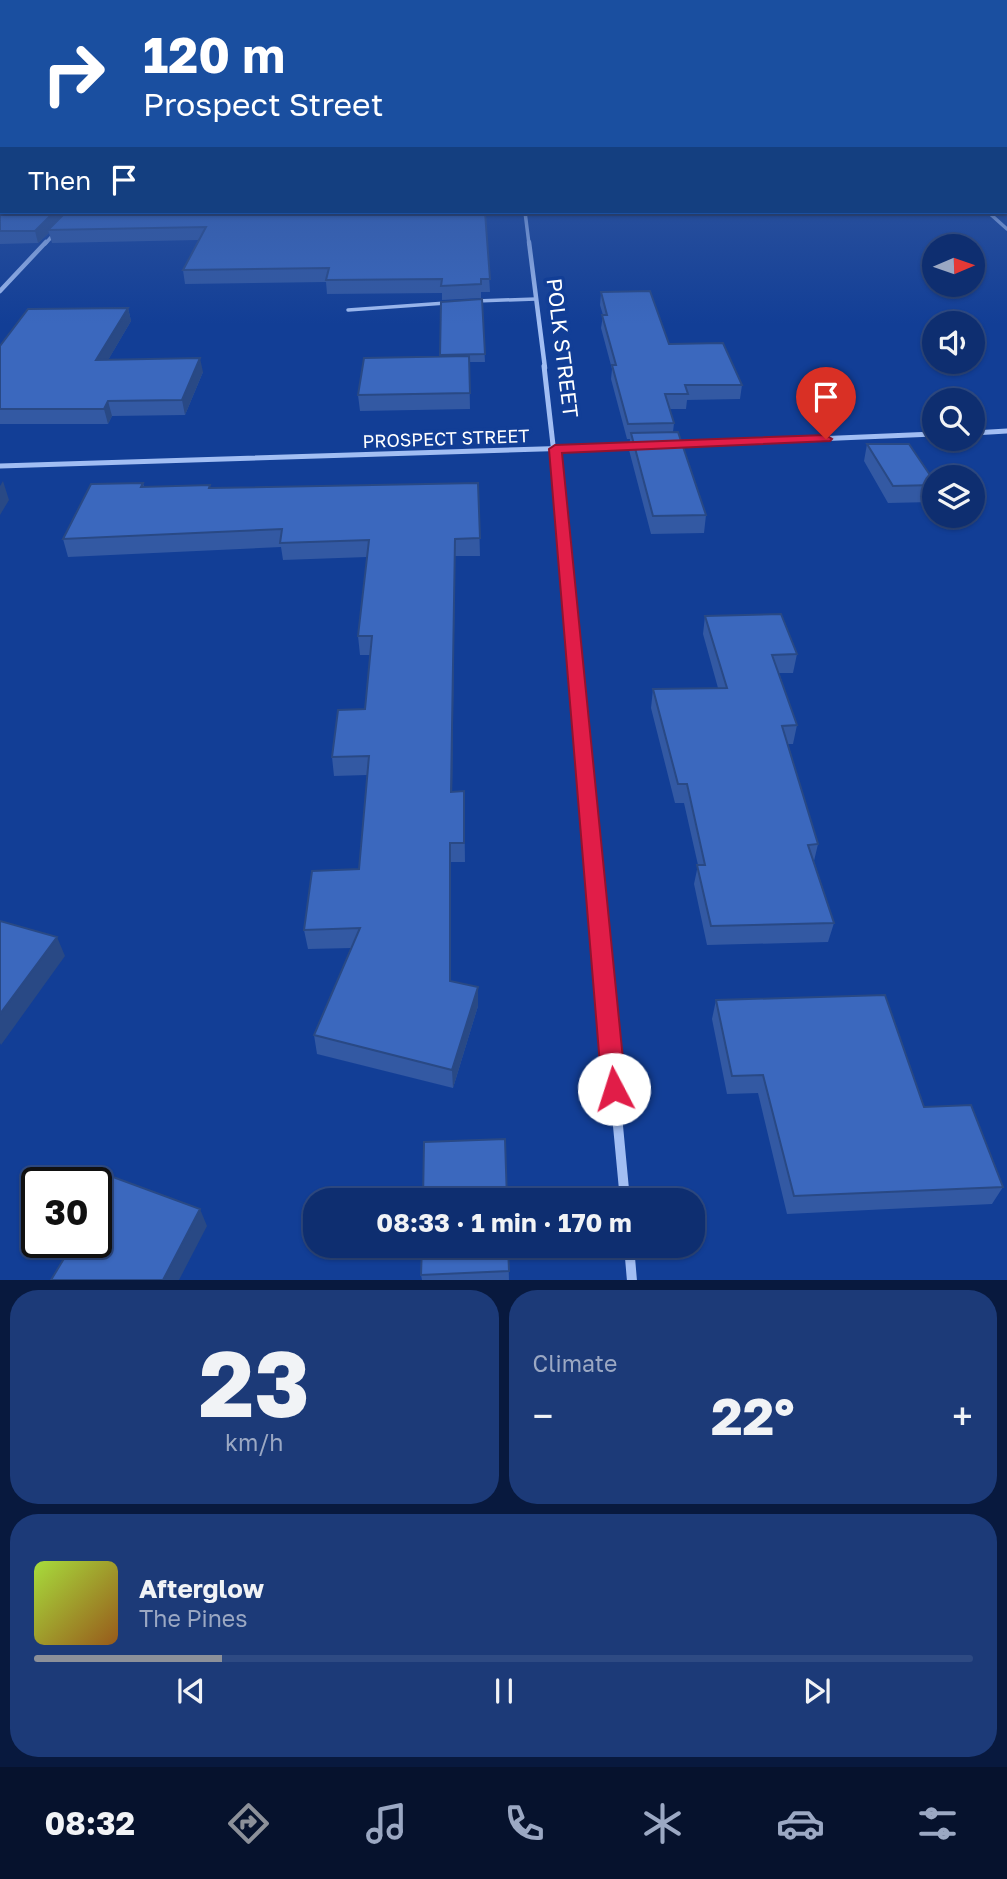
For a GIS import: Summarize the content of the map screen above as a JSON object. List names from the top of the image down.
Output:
{
  "streets": {
    "street": ["POLK STREET", "PROSPECT STREET"]
  },
  "crossings": [
    ["POLK STREET", "PROSPECT STREET"]
  ],
  "north": "right",
  "page": {
    "turn": ["120 m", "Prospect Street"],
    "then": "Then",
    "limit": "30",
    "trip": "08:33 · 1 min · 170 m",
    "tile": [
      ["23", "km/h"],
      "Climate"
    ],
    "heat": ["−", "22°", "+"],
    "song": ["Afterglow", "The Pines"],
    "tabs": "08:32"
  }
}
